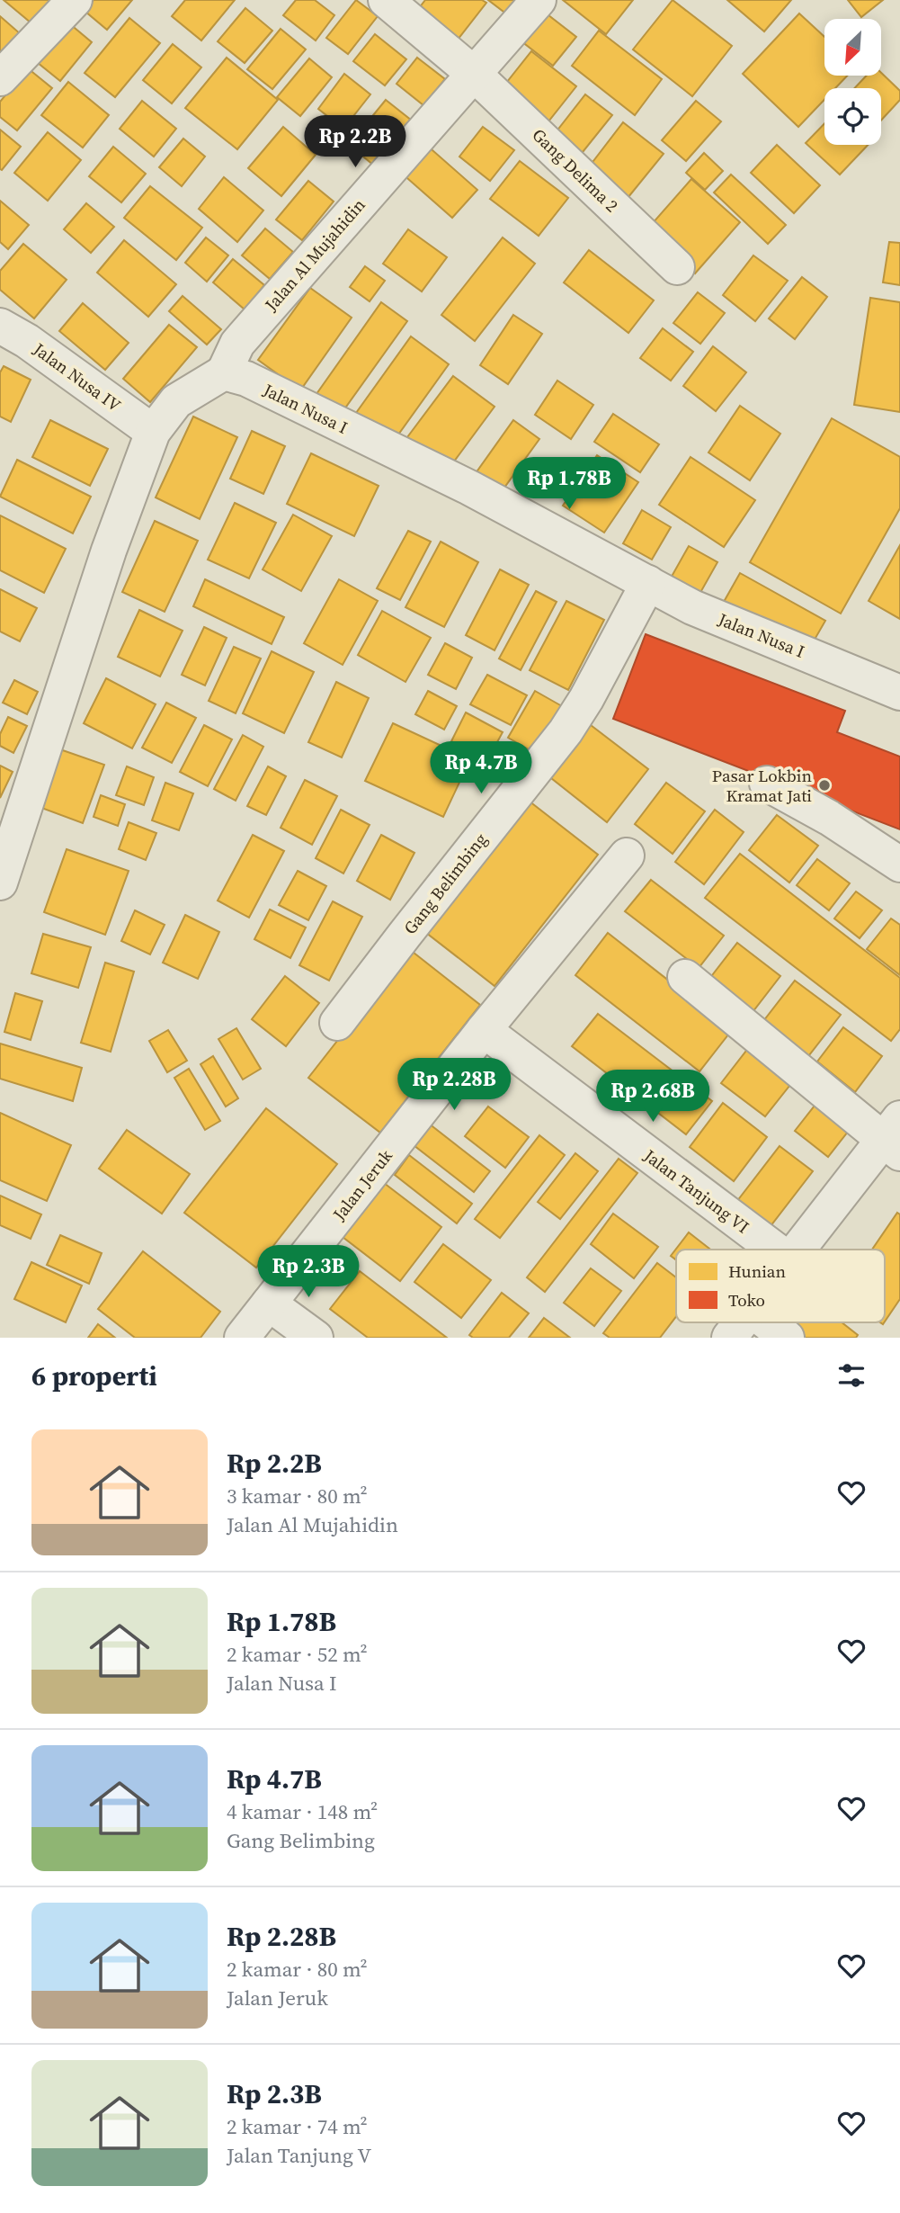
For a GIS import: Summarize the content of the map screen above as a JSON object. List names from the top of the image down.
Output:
{
  "streets": {
    "street": [
      "Gang Delima 2",
      "Jalan Al Mujahidin",
      "Jalan Nusa IV",
      "Jalan Nusa I",
      "Gang Belimbing",
      "Jalan Jeruk",
      "Jalan Tanjung VI"
    ]
  },
  "crossings": [
    ["Gang Delima 2", "Jalan Al Mujahidin"],
    ["Jalan Al Mujahidin", "Jalan Nusa I"],
    ["Jalan Nusa I", "Gang Belimbing"],
    ["Jalan Jeruk", "Jalan Tanjung VI"]
  ],
  "places": ["Pasar Lokbin Kramat Jati"],
  "legend": ["Hunian", "Toko"],
  "north": "bottom left",
  "page": {
    "price": [
      "Rp 2.2B",
      "Rp 1.78B",
      "Rp 4.7B",
      "Rp 2.28B",
      "Rp 2.68B",
      "Rp 2.3B"
    ],
    "heading": "6 properti",
    "list": [
      {
        "name": "Rp 2.2B",
        "note": "3 kamar · 80 m² · Jalan Al Mujahidin"
      },
      {
        "name": "Rp 1.78B",
        "note": "2 kamar · 52 m² · Jalan Nusa I"
      },
      {
        "name": "Rp 4.7B",
        "note": "4 kamar · 148 m² · Gang Belimbing"
      },
      {
        "name": "Rp 2.28B",
        "note": "2 kamar · 80 m² · Jalan Jeruk"
      },
      {
        "name": "Rp 2.3B",
        "note": "2 kamar · 74 m² · Jalan Tanjung V"
      }
    ]
  }
}
